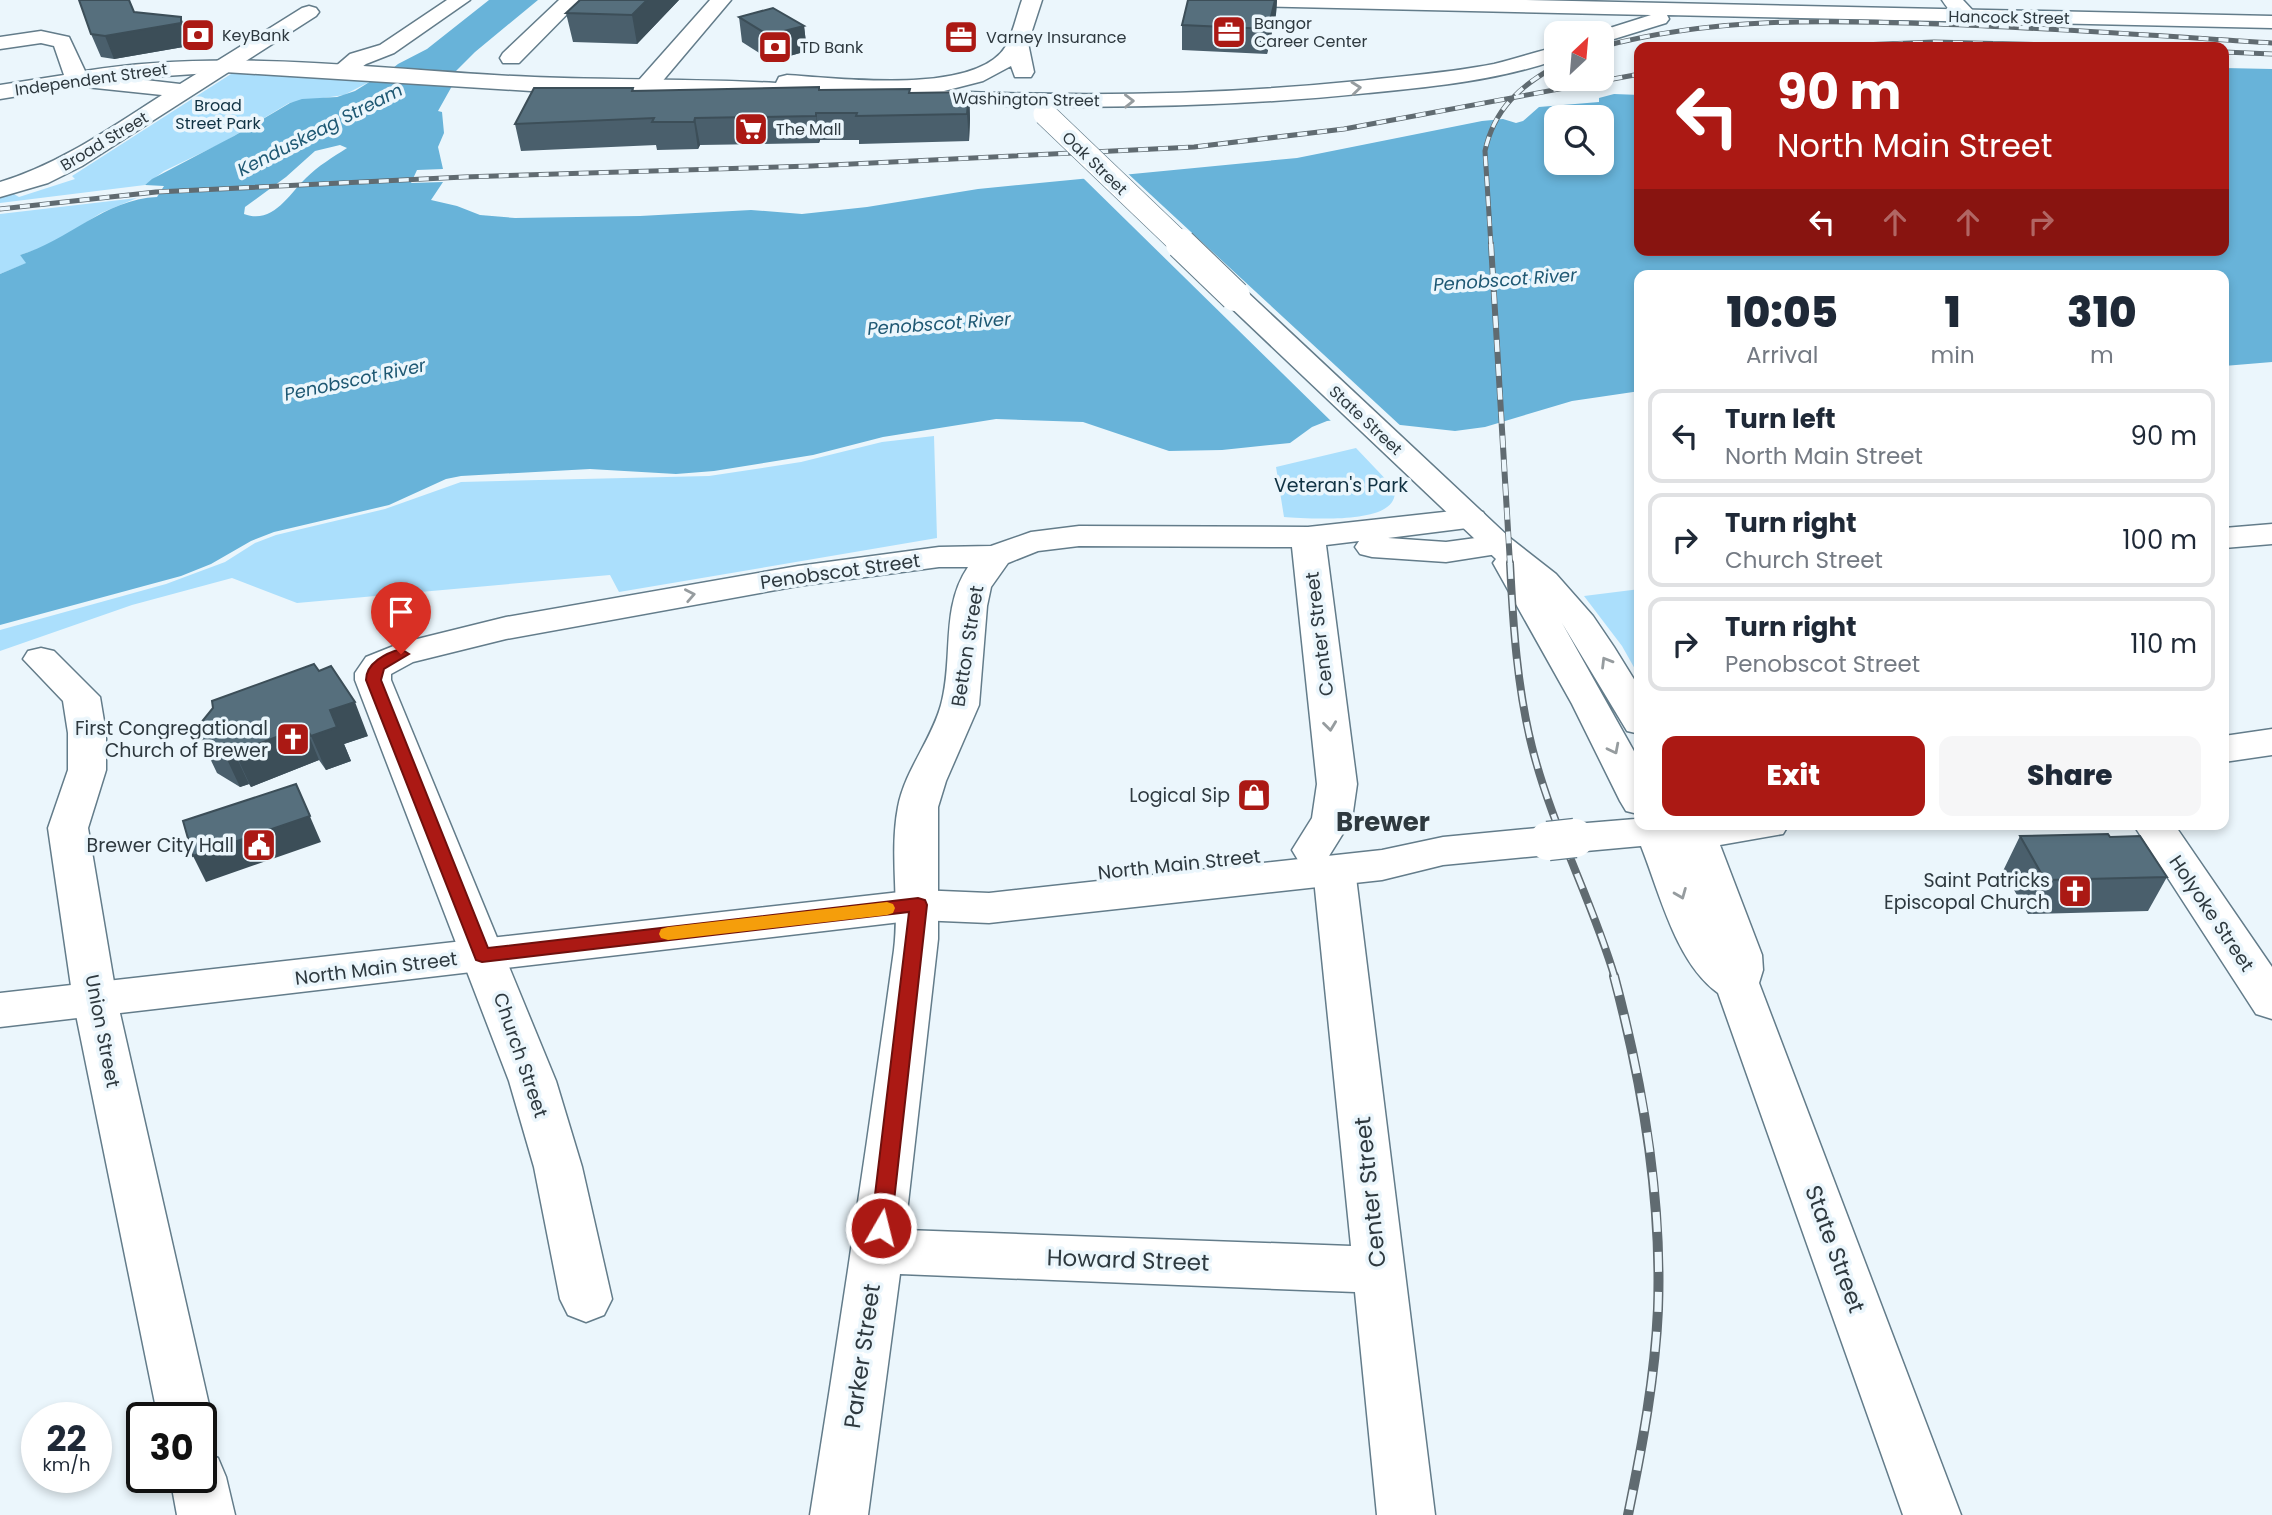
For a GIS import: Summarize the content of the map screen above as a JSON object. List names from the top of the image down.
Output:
{
  "streets": {
    "main road": [
      "Hancock Street",
      "Independent Street",
      "Washington Street",
      "Broad Street",
      "Oak Street",
      "State Street",
      "Penobscot Street",
      "Center Street",
      "Betton Street",
      "North Main Street",
      "Holyoke Street",
      "Union Street",
      "Church Street",
      "Howard Street",
      "Parker Street"
    ]
  },
  "crossings": [
    ["Independent Street", "Washington Street"],
    ["Independent Street", "Broad Street"],
    ["Washington Street", "Broad Street"],
    ["Washington Street", "Oak Street"],
    ["Oak Street", "State Street"],
    ["Penobscot Street", "Center Street"],
    ["Penobscot Street", "Betton Street"],
    ["Penobscot Street", "Church Street"],
    ["Center Street", "North Main Street"],
    ["Center Street", "Howard Street"],
    ["Betton Street", "North Main Street"],
    ["Betton Street", "Parker Street"],
    ["North Main Street", "Union Street"],
    ["North Main Street", "Church Street"],
    ["North Main Street", "Parker Street"],
    ["Howard Street", "Parker Street"]
  ],
  "one_way": ["Penobscot Street"],
  "districts": ["Brewer"],
  "water": ["Kenduskeag Stream", "Penobscot River"],
  "parks": ["Broad Street Park", "Veteran's Park"],
  "places": {
    "office": ["Bangor Career Center", "Varney Insurance"],
    "bank": ["KeyBank", "TD Bank"],
    "supermarket": ["The Mall"],
    "church": ["First Congregational Church of Brewer", "Saint Patricks Episcopal Church"],
    "shop": ["Logical Sip"],
    "public building": ["Brewer City Hall"]
  },
  "north": "top right",
  "page": {
    "turn": ["90 m", "North Main Street"],
    "eta": [
      "10:05",
      "Arrival",
      "1",
      "min",
      "310",
      "m"
    ],
    "list": [
      {
        "name": "Turn left",
        "note": "North Main Street",
        "value": "90 m"
      },
      {
        "name": "Turn right",
        "note": "Church Street",
        "value": "100 m"
      },
      {
        "name": "Turn right",
        "note": "Penobscot Street",
        "value": "110 m"
      }
    ],
    "buttons": ["Exit", "Share"],
    "speed": "22 km/h",
    "limit": "30"
  }
}
